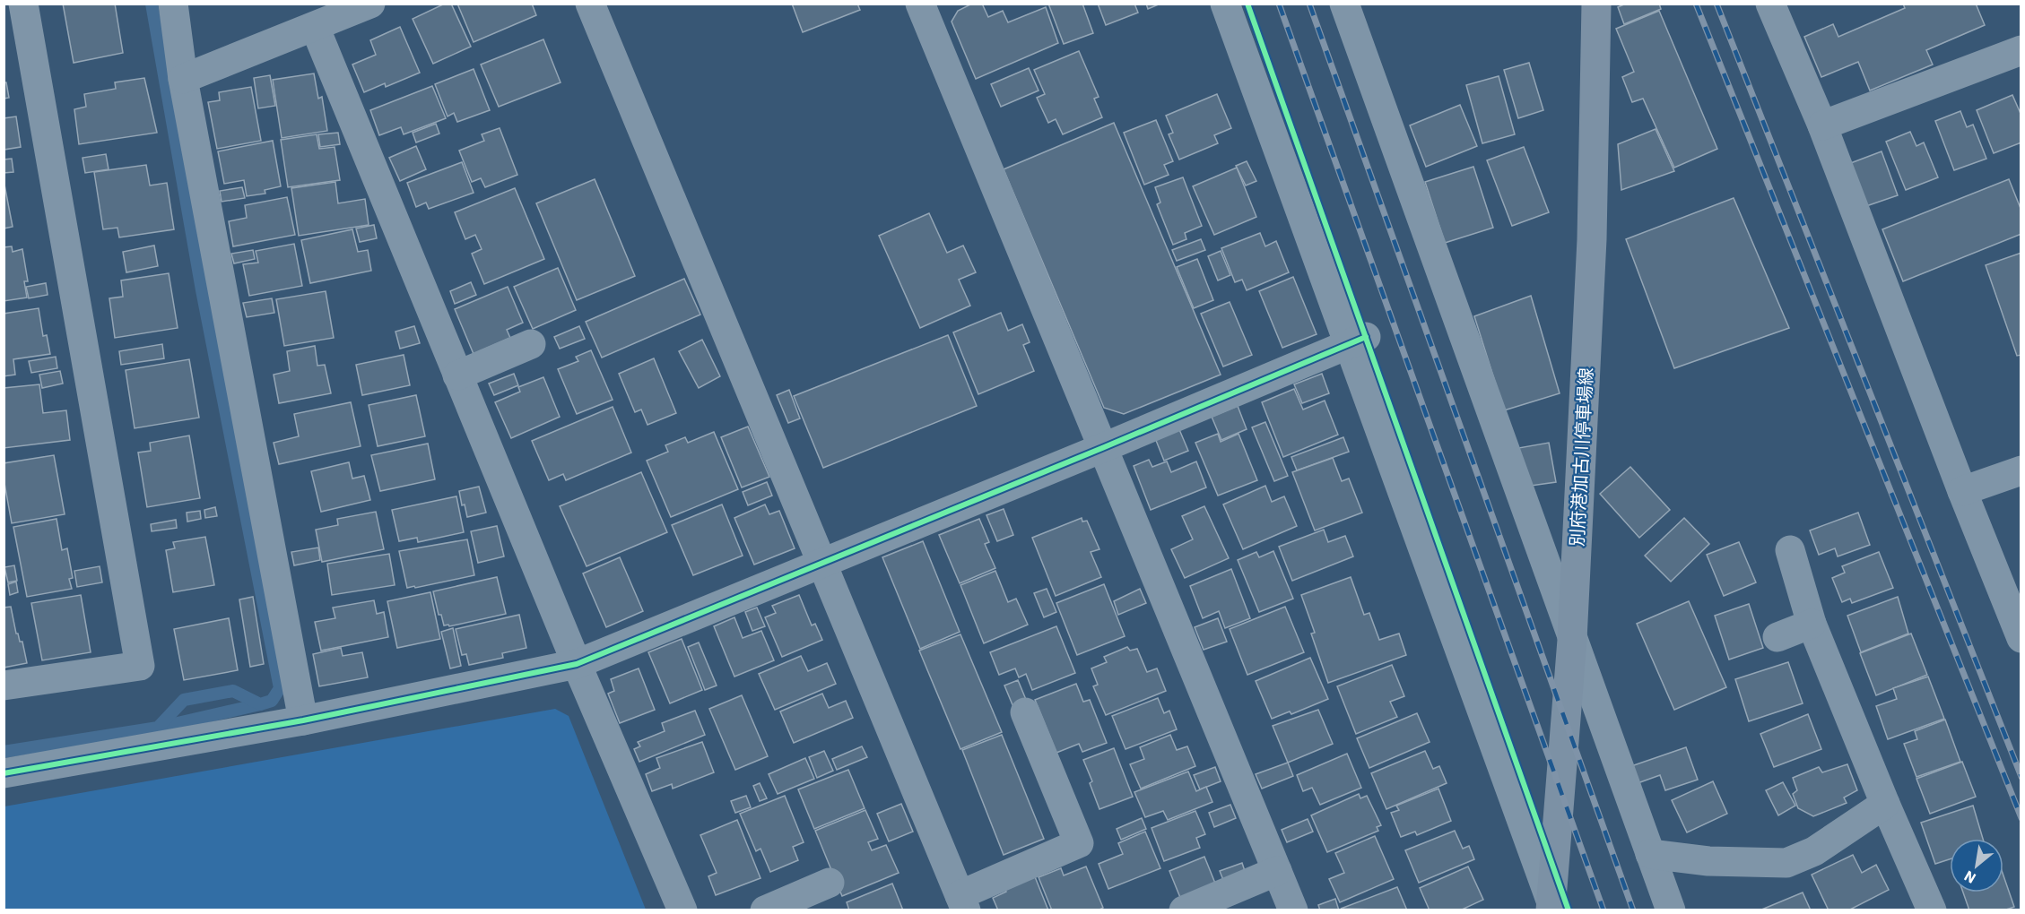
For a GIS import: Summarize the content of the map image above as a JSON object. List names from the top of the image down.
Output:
{
  "streets": {
    "main road": ["別府港加古川停車場線"]
  },
  "north": "bottom left"
}
